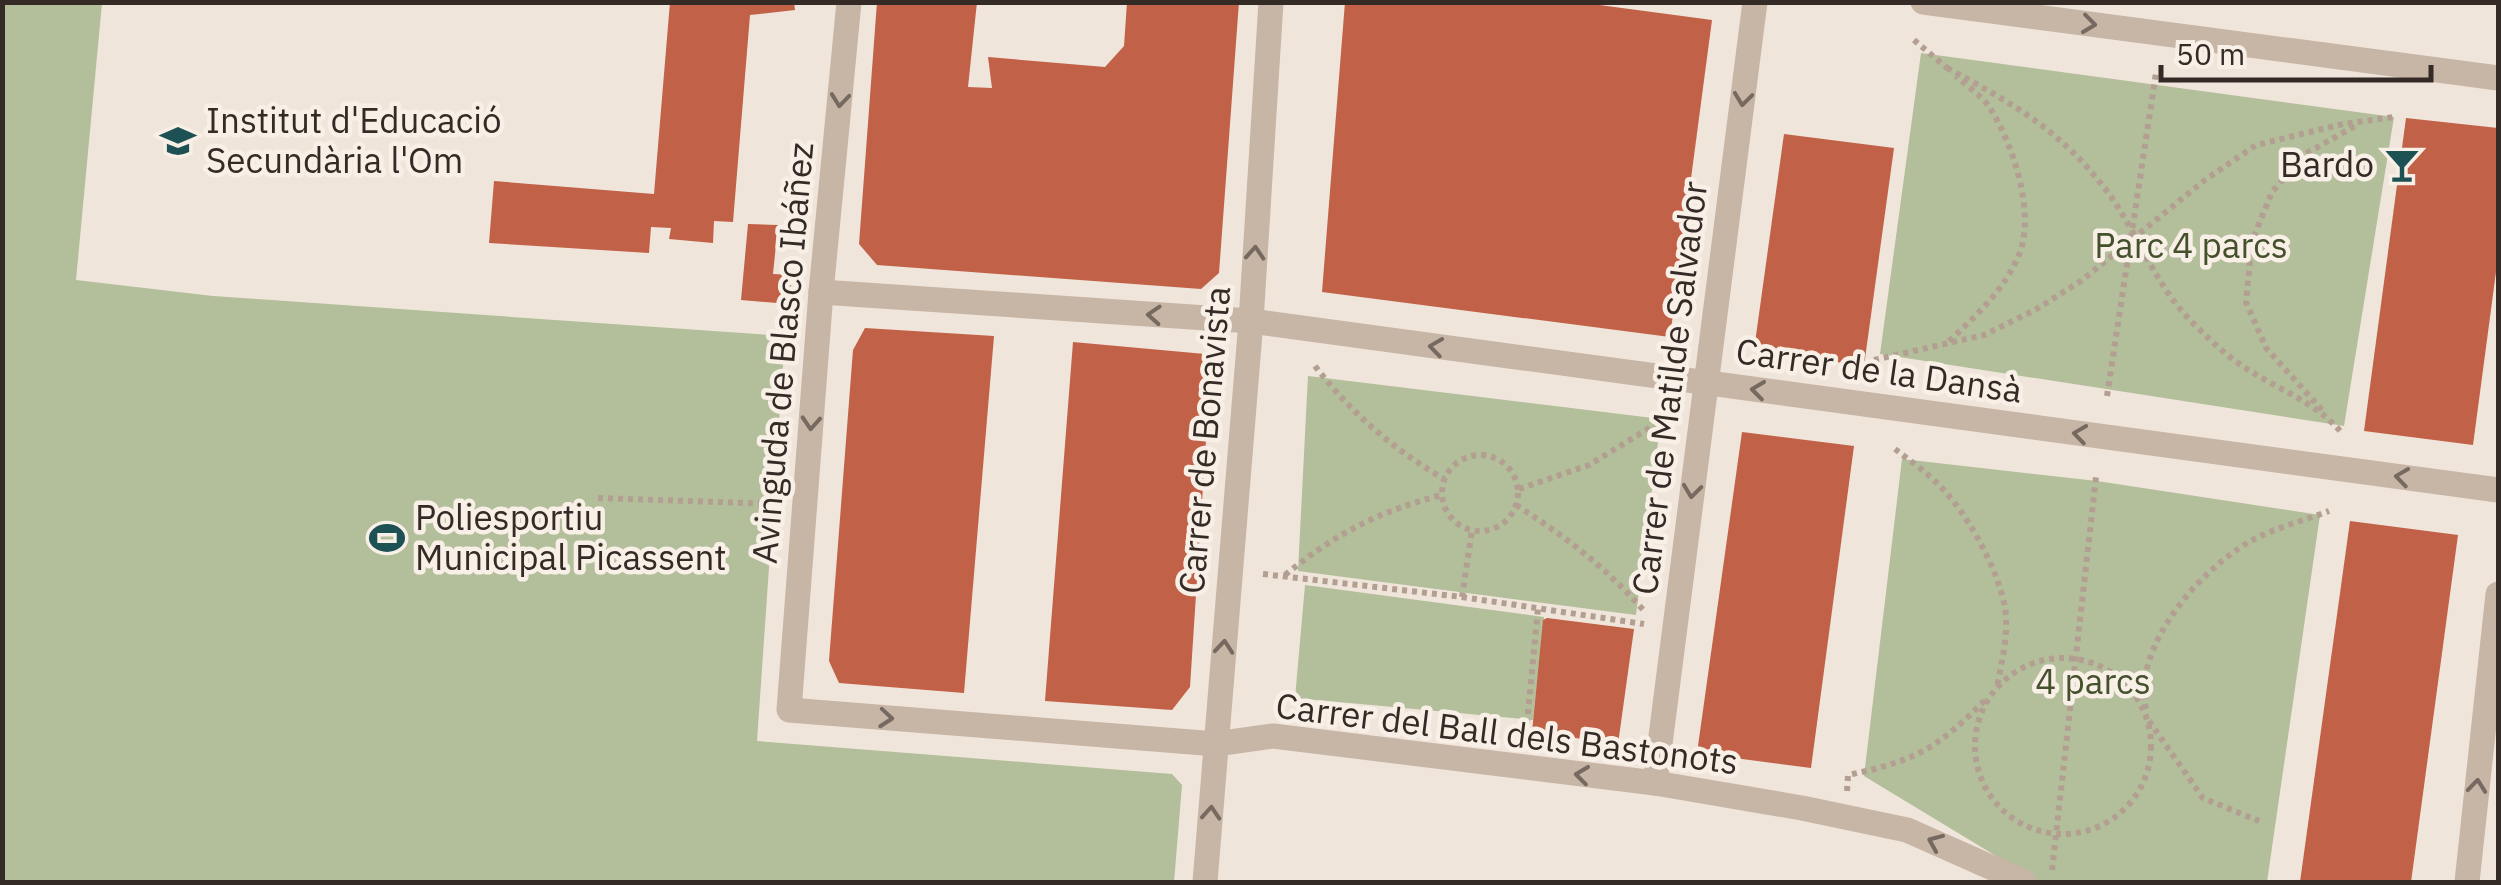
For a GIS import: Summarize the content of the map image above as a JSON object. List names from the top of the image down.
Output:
{
  "streets": {
    "street": [
      "Avinguda de Blasco Ibáñez",
      "Carrer de la Dansà",
      "Carrer de Matilde Salvador",
      "Carrer de Bonavista",
      "Carrer del Ball dels Bastonots"
    ]
  },
  "crossings": [
    ["Avinguda de Blasco Ibáñez", "Carrer de la Dansà"],
    ["Avinguda de Blasco Ibáñez", "Carrer del Ball dels Bastonots"],
    ["Carrer de la Dansà", "Carrer de Matilde Salvador"],
    ["Carrer de la Dansà", "Carrer de Bonavista"],
    ["Carrer de Matilde Salvador", "Carrer del Ball dels Bastonots"],
    ["Carrer de Bonavista", "Carrer del Ball dels Bastonots"]
  ],
  "one_way": [
    "Avinguda de Blasco Ibáñez",
    "Carrer de la Dansà",
    "Carrer de Matilde Salvador",
    "Carrer de Bonavista"
  ],
  "parks": ["Parc 4 parcs", "4 parcs"],
  "places": {
    "school or university": ["Institut d'Educació Secundària l'Om"],
    "bar": ["Bardo"],
    "sports": ["Poliesportiu Municipal Picassent"]
  },
  "scale_bar": "50 m"
}
